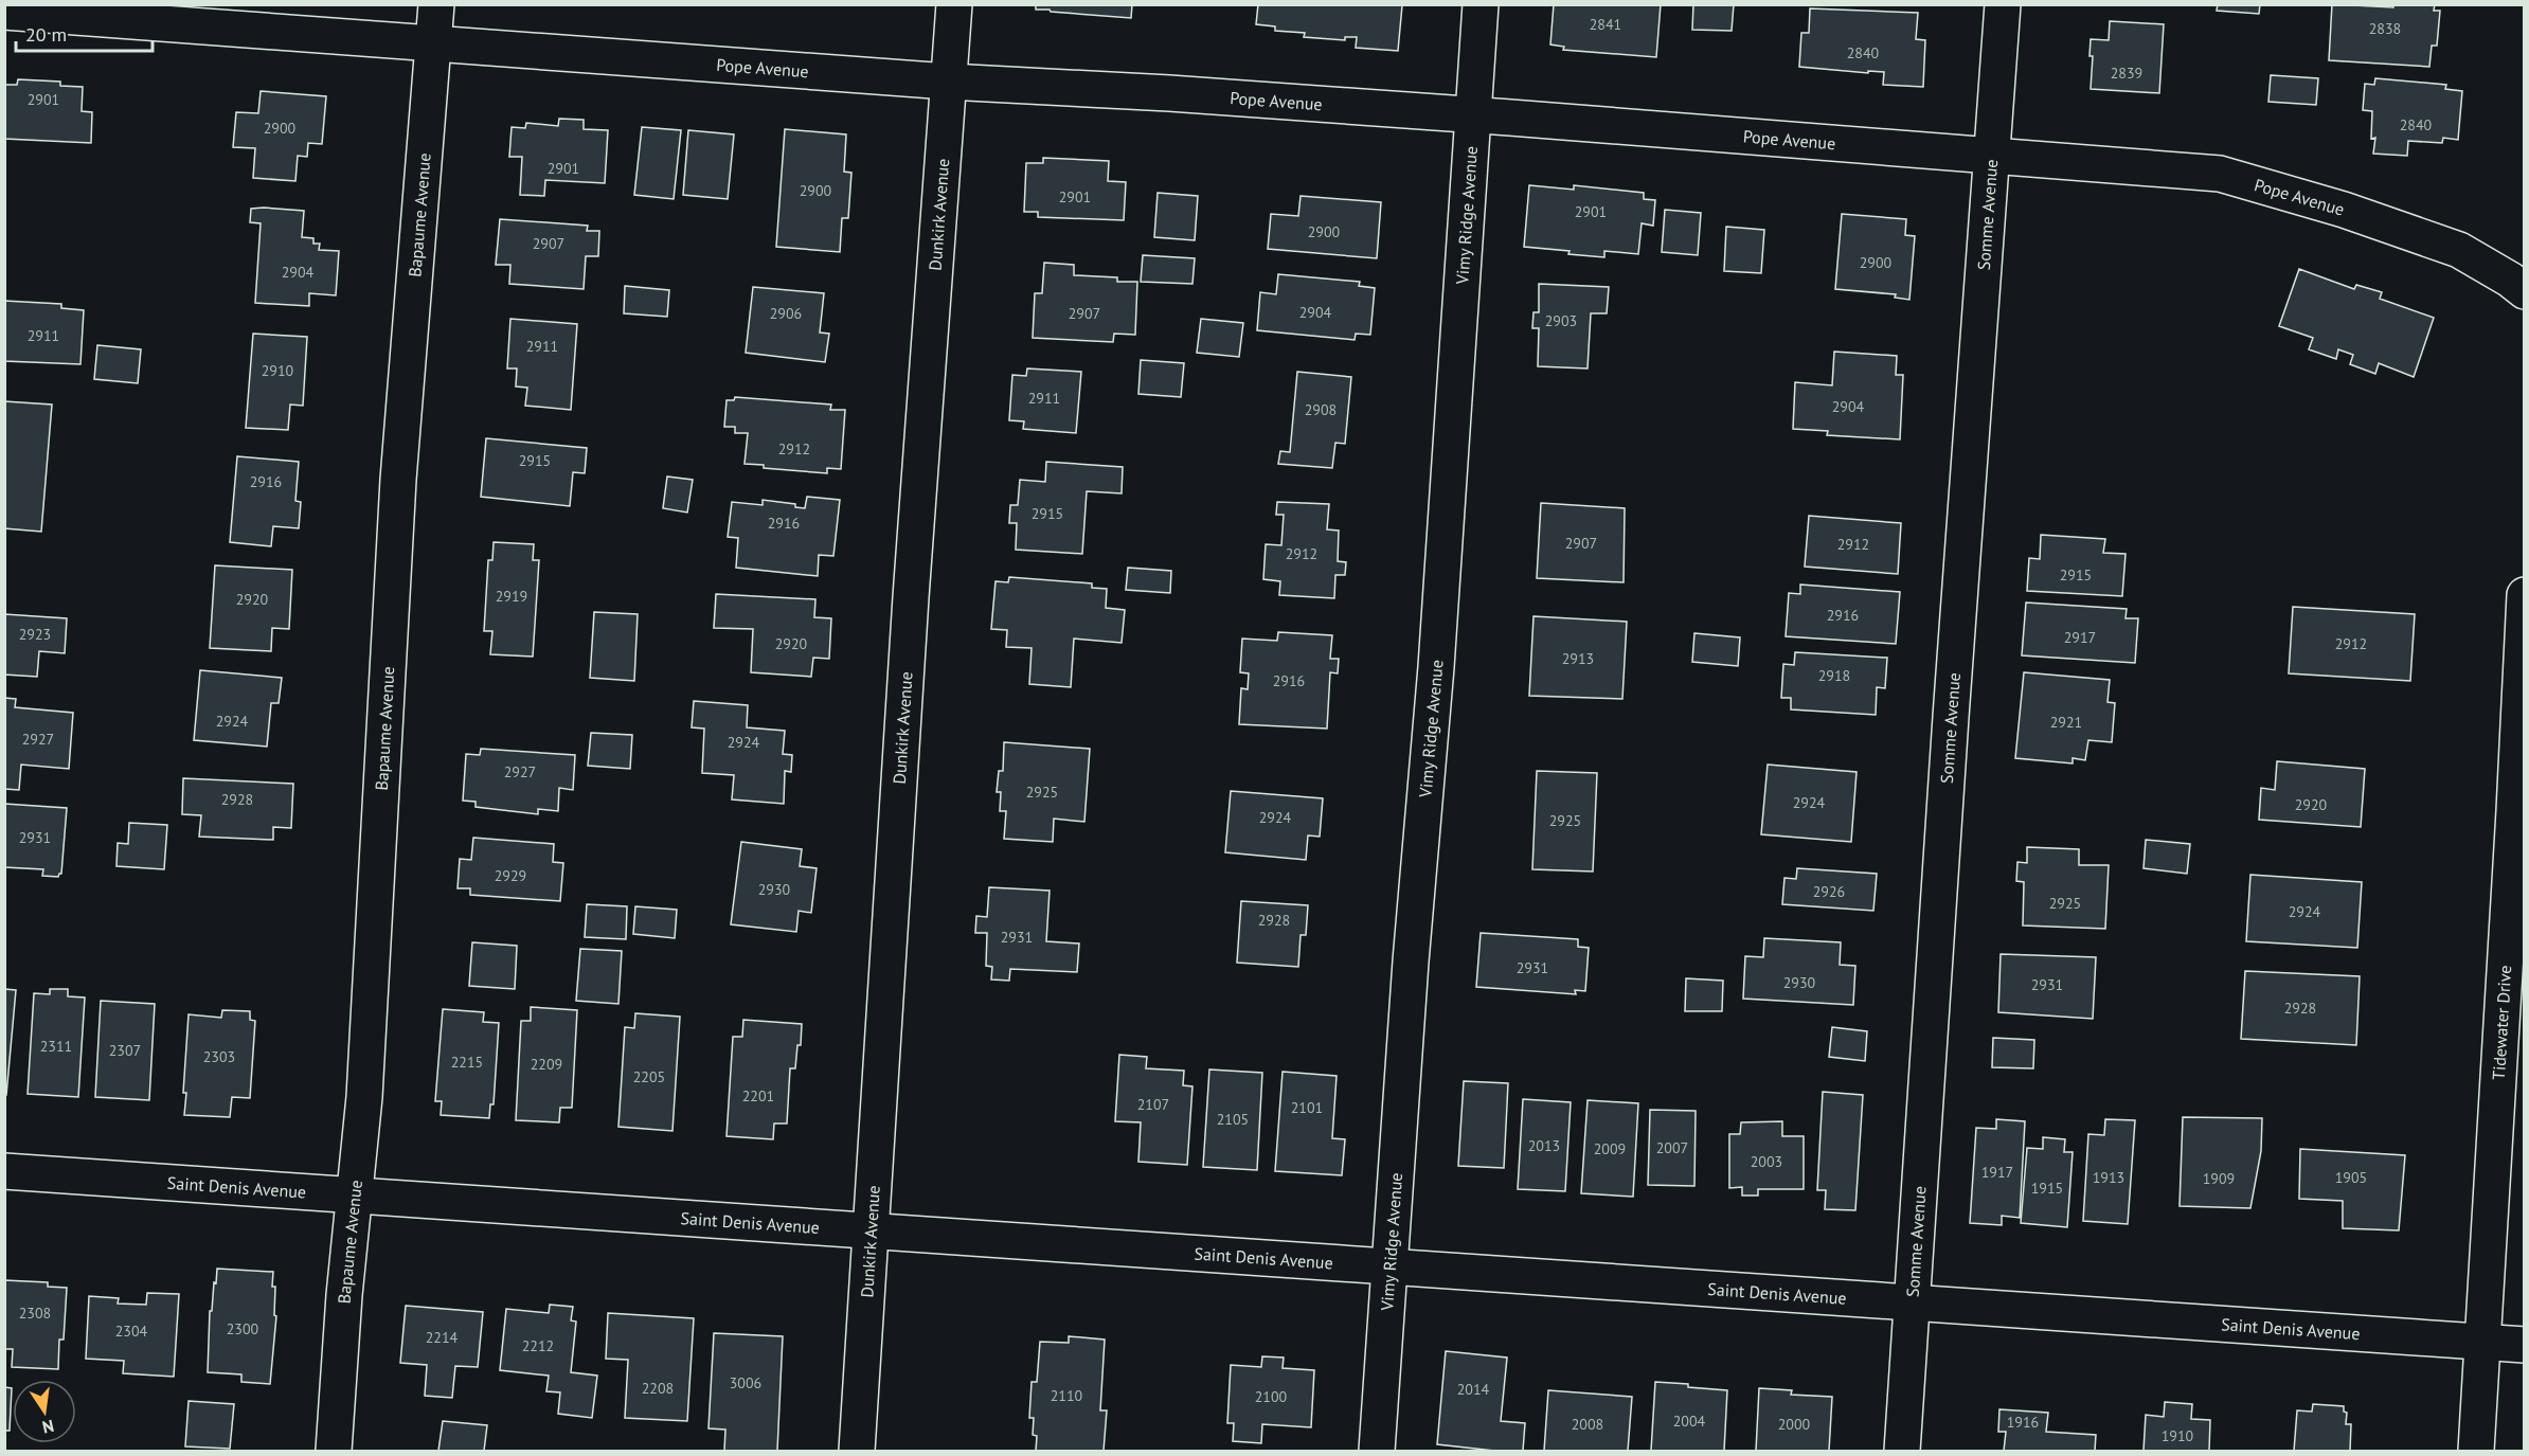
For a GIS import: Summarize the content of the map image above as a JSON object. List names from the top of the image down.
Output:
{
  "streets": {
    "main road": [
      "Pope Avenue",
      "Dunkirk Avenue",
      "Bapaume Avenue",
      "Vimy Ridge Avenue",
      "Somme Avenue",
      "Tidewater Drive",
      "Saint Denis Avenue"
    ]
  },
  "crossings": [
    ["Pope Avenue", "Dunkirk Avenue"],
    ["Pope Avenue", "Bapaume Avenue"],
    ["Pope Avenue", "Vimy Ridge Avenue"],
    ["Pope Avenue", "Somme Avenue"],
    ["Dunkirk Avenue", "Saint Denis Avenue"],
    ["Bapaume Avenue", "Saint Denis Avenue"],
    ["Vimy Ridge Avenue", "Saint Denis Avenue"],
    ["Somme Avenue", "Saint Denis Avenue"],
    ["Tidewater Drive", "Saint Denis Avenue"]
  ],
  "house_numbers": [
    "2841",
    "2838",
    "2840",
    "2839",
    "2901",
    "2840",
    "2900",
    "2901",
    "2900",
    "2901",
    "2901",
    "2900",
    "2907",
    "2900",
    "2904",
    "2904",
    "2906",
    "2907",
    "2903",
    "2911",
    "2911",
    "2910",
    "2911",
    "2904",
    "2908",
    "2912",
    "2915",
    "2916",
    "2915",
    "2916",
    "2907",
    "2912",
    "2912",
    "2915",
    "2919",
    "2920",
    "2916",
    "2923",
    "2917",
    "2920",
    "2912",
    "2913",
    "2918",
    "2916",
    "2924",
    "2921",
    "2927",
    "2924",
    "2927",
    "2925",
    "2928",
    "2924",
    "2920",
    "2924",
    "2925",
    "2931",
    "2929",
    "2930",
    "2926",
    "2925",
    "2924",
    "2928",
    "2931",
    "2931",
    "2930",
    "2931",
    "2928",
    "2311",
    "2307",
    "2303",
    "2215",
    "2209",
    "2205",
    "2201",
    "2107",
    "2101",
    "2105",
    "2013",
    "2007",
    "2009",
    "2003",
    "1917",
    "1913",
    "1905",
    "1909",
    "1915",
    "2308",
    "2300",
    "2304",
    "2214",
    "2212",
    "3006",
    "2208",
    "2014",
    "2110",
    "2100",
    "2004",
    "1916",
    "2008",
    "2000",
    "1910"
  ],
  "scale_bar": "20 m",
  "north": "bottom"
}
